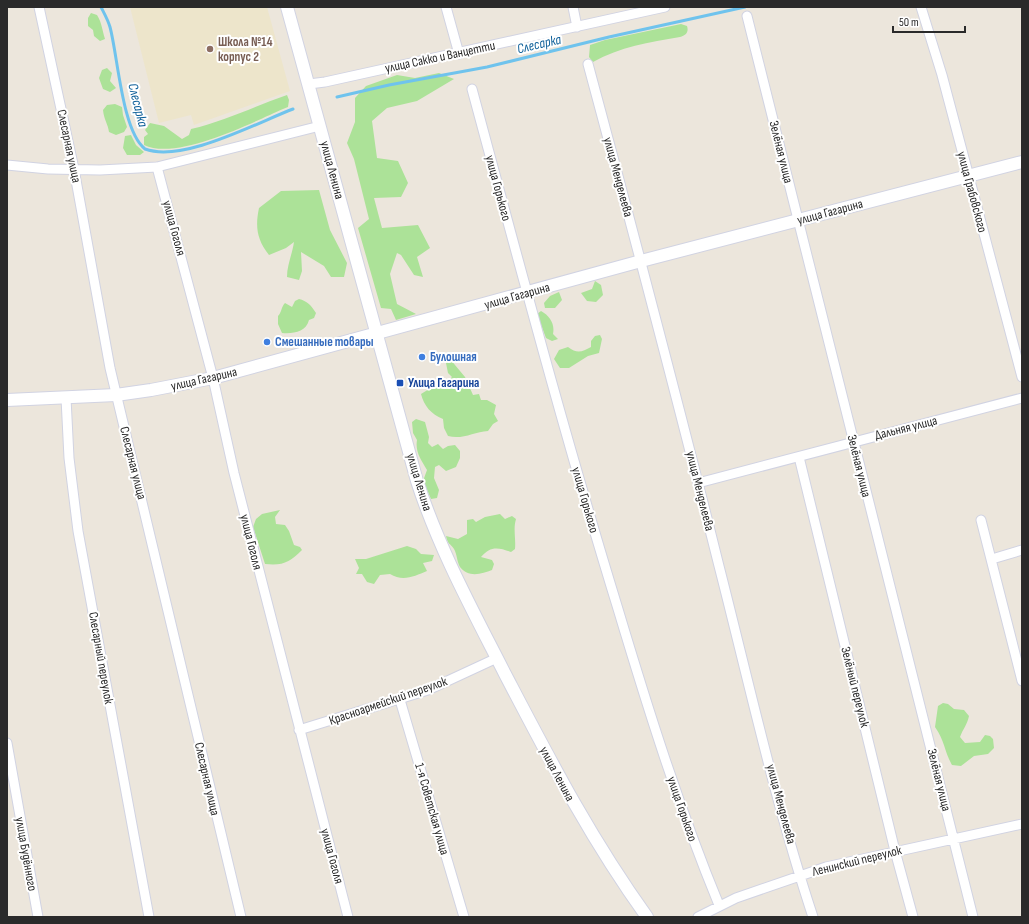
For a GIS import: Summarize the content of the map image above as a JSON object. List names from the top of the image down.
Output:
{
  "streets": {
    "main road": ["улица Ленина", "улица Гагарина"],
    "street": [
      "улица Сакко и Ванцетти",
      "Слесарная улица",
      "Зелёная улица",
      "улица Менделеева",
      "улица Горького",
      "улица Грабовского",
      "улица Гоголя",
      "Дальняя улица",
      "Слесарный переулок",
      "Зелёный переулок",
      "Красноармейский переулок",
      "1-я Советская улица",
      "улица Будённого",
      "Ленинский переулок"
    ]
  },
  "crossings": [
    ["улица Сакко и Ванцетти", "улица Ленина"],
    ["Слесарная улица", "улица Гагарина"],
    ["Зелёная улица", "улица Гагарина"],
    ["Зелёная улица", "Дальняя улица"],
    ["Зелёная улица", "Ленинский переулок"],
    ["улица Ленина", "улица Гагарина"],
    ["улица Ленина", "Красноармейский переулок"],
    ["улица Менделеева", "улица Гагарина"],
    ["улица Менделеева", "Дальняя улица"],
    ["улица Менделеева", "Ленинский переулок"],
    ["улица Горького", "улица Гагарина"],
    ["улица Горького", "Ленинский переулок"],
    ["улица Грабовского", "улица Гагарина"],
    ["улица Гагарина", "улица Гоголя"],
    ["улица Гагарина", "Слесарный переулок"],
    ["улица Гоголя", "Красноармейский переулок"],
    ["Дальняя улица", "Зелёный переулок"],
    ["Зелёный переулок", "Ленинский переулок"],
    ["Красноармейский переулок", "1-я Советская улица"]
  ],
  "water": ["Слесарка"],
  "places": {
    "other": ["Школа №14 корпус 2", "Смешанные товары", "Булошная"],
    "transit": ["Улица Гагарина"]
  },
  "scale_bar": "50 m"
}
